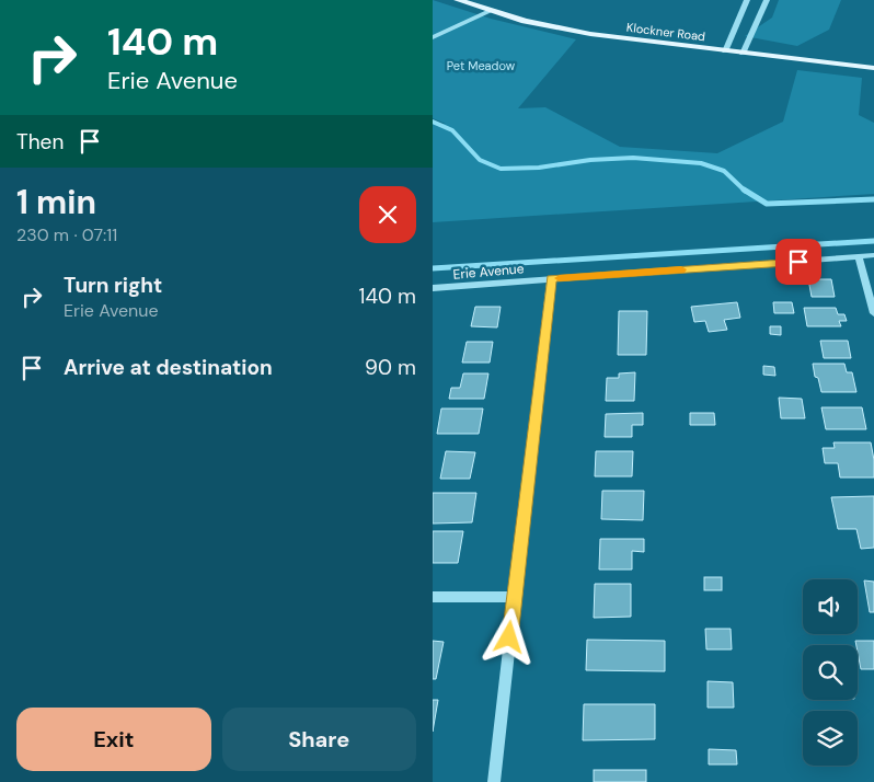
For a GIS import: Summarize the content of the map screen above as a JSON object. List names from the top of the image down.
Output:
{
  "streets": {
    "main road": ["Klockner Road"],
    "street": ["Erie Avenue"]
  },
  "parks": ["Pet Meadow"],
  "page": {
    "turn": ["140 m", "Erie Avenue"],
    "then": "Then",
    "heading": ["1 min", "230 m · 07:11"],
    "list": [
      {
        "name": "Turn right",
        "note": "Erie Avenue",
        "value": "140 m"
      },
      {
        "name": "Arrive at destination",
        "value": "90 m"
      }
    ],
    "buttons": ["Exit", "Share"]
  }
}
